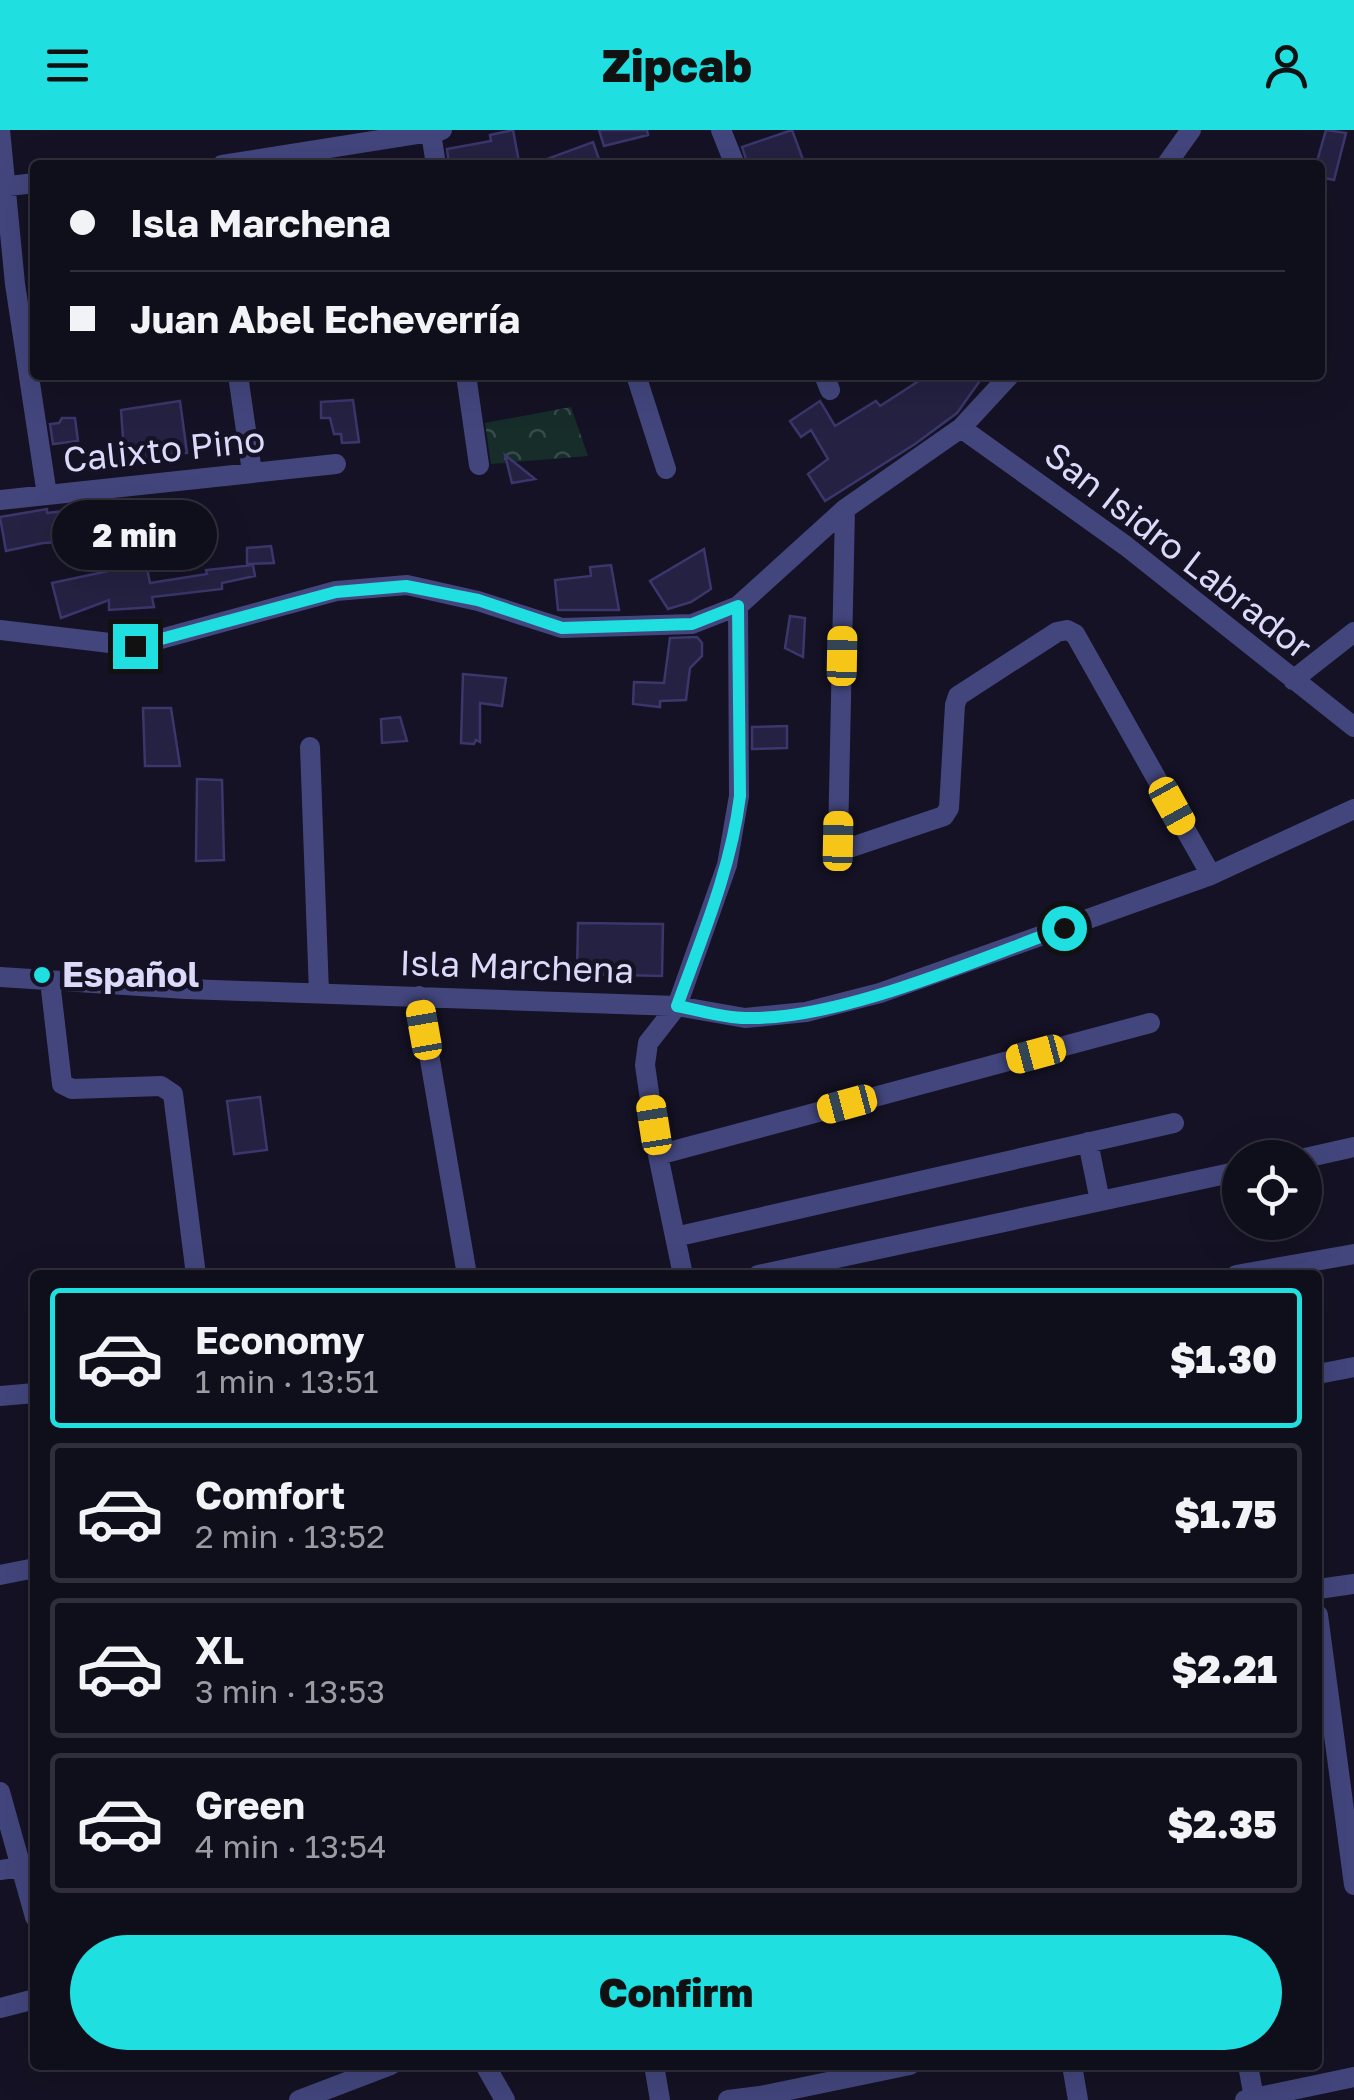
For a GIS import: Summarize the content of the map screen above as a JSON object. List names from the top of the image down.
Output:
{
  "streets": {
    "street": ["Calixto Pino", "San Isidro Labrador", "Isla Marchena"]
  },
  "places": ["Español"],
  "page": {
    "header": "Zipcab",
    "banner": ["Isla Marchena", "Juan Abel Echeverría"],
    "bubble": "2 min",
    "list": [
      {
        "name": "Economy",
        "note": "1 min · 13:51",
        "value": "$1.30"
      },
      {
        "name": "Comfort",
        "note": "2 min · 13:52",
        "value": "$1.75"
      },
      {
        "name": "XL",
        "note": "3 min · 13:53",
        "value": "$2.21"
      },
      {
        "name": "Green",
        "note": "4 min · 13:54",
        "value": "$2.35"
      }
    ],
    "buttons": "Confirm"
  }
}
